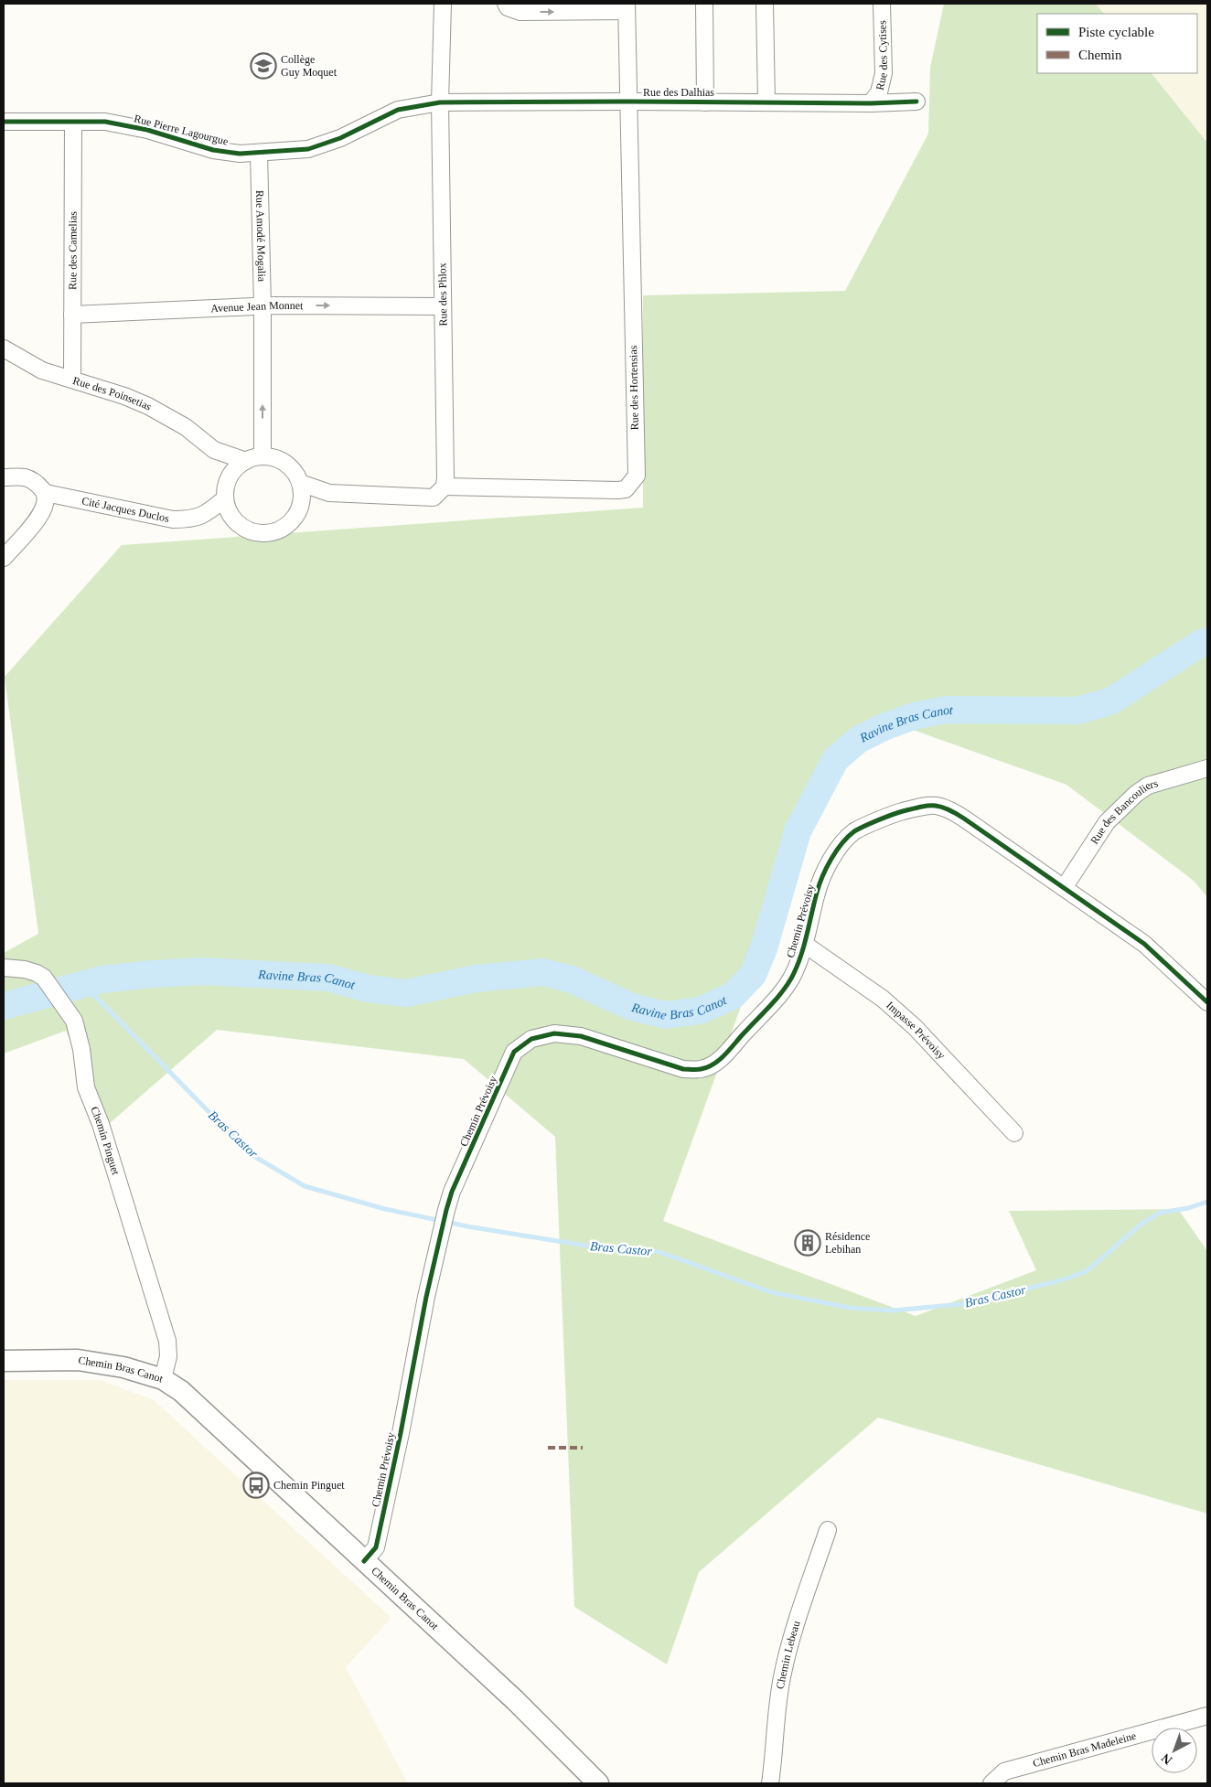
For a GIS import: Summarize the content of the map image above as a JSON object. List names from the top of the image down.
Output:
{
  "streets": {
    "street": [
      "Rue des Cytises",
      "Rue des Dalhias",
      "Rue Pierre Lagourgue",
      "Rue Amodé Mogalia",
      "Rue des Camelias",
      "Rue des Phlox",
      "Avenue Jean Monnet",
      "Rue des Hortensias",
      "Rue des Poinsetias",
      "Cité Jacques Duclos",
      "Rue des Bancouliers",
      "Chemin Prévoisy",
      "Impasse Prévoisy",
      "Chemin Pinguet",
      "Chemin Bras Canot",
      "Chemin Lebeau",
      "Chemin Bras Madeleine"
    ]
  },
  "crossings": [
    ["Rue des Cytises", "Rue des Dalhias"],
    ["Rue des Dalhias", "Rue Pierre Lagourgue"],
    ["Rue des Dalhias", "Rue des Phlox"],
    ["Rue des Dalhias", "Rue des Hortensias"],
    ["Rue Pierre Lagourgue", "Rue Amodé Mogalia"],
    ["Rue Pierre Lagourgue", "Rue des Camelias"],
    ["Rue Pierre Lagourgue", "Rue des Phlox"],
    ["Rue Amodé Mogalia", "Avenue Jean Monnet"],
    ["Rue Amodé Mogalia", "Rue des Poinsetias"],
    ["Rue Amodé Mogalia", "Cité Jacques Duclos"],
    ["Rue des Camelias", "Avenue Jean Monnet"],
    ["Rue des Camelias", "Rue des Poinsetias"],
    ["Rue des Phlox", "Avenue Jean Monnet"],
    ["Rue des Phlox", "Rue des Hortensias"],
    ["Rue des Poinsetias", "Cité Jacques Duclos"],
    ["Rue des Bancouliers", "Chemin Prévoisy"],
    ["Chemin Prévoisy", "Impasse Prévoisy"],
    ["Chemin Prévoisy", "Chemin Bras Canot"],
    ["Chemin Pinguet", "Chemin Bras Canot"]
  ],
  "one_way": ["Rue Amodé Mogalia", "Avenue Jean Monnet"],
  "water": ["Ravine Bras Canot", "Bras Castor"],
  "places": {
    "school or university": ["Collège Guy Moquet"],
    "building": ["Résidence Lebihan"],
    "bus stop": ["Chemin Pinguet"]
  },
  "legend": ["Piste cyclable", "Chemin"],
  "north": "bottom left"
}
